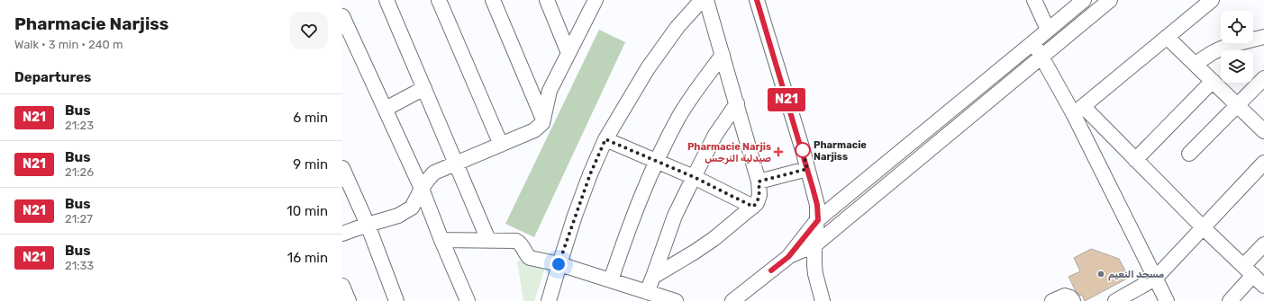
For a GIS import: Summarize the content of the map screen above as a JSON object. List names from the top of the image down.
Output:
{
  "places": {
    "other": ["Pharmacie Narjiss", "مسجد النعيم"],
    "health": ["Pharmacie Narjis صيدلية النرجس"]
  },
  "lines": ["bus line N21"],
  "page": {
    "heading": [
      ["Pharmacie Narjiss", "Walk · 3 min · 240 m"],
      "Departures"
    ],
    "on_map": "N21",
    "list": [
      {
        "mark": "N21",
        "name": "Bus",
        "note": "21:23",
        "value": "6 min"
      },
      {
        "mark": "N21",
        "name": "Bus",
        "note": "21:26",
        "value": "9 min"
      },
      {
        "mark": "N21",
        "name": "Bus",
        "note": "21:27",
        "value": "10 min"
      },
      {
        "mark": "N21",
        "name": "Bus",
        "note": "21:33",
        "value": "16 min"
      }
    ]
  }
}
